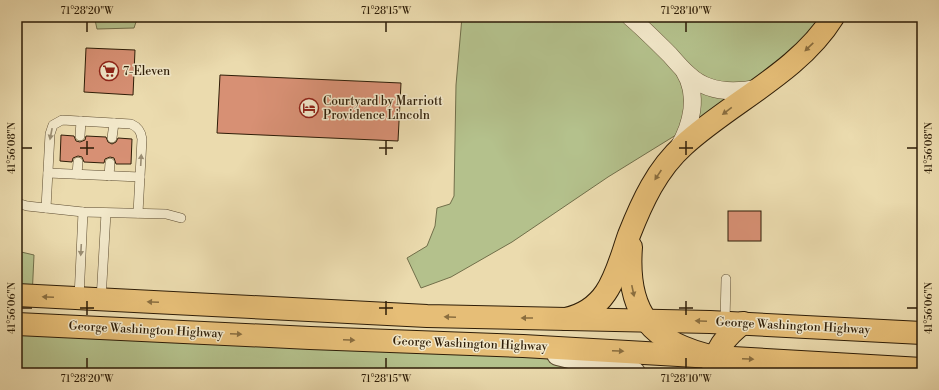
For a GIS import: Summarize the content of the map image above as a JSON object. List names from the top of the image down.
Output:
{
  "streets": {
    "main road": ["George Washington Highway"]
  },
  "places": {
    "supermarket": ["7-Eleven"],
    "hotel": ["Courtyard by Marriott Providence Lincoln"]
  },
  "coordinates": [
    "71°28'20\"W",
    "71°28'15\"W",
    "71°28'10\"W",
    "41°56'08\"N",
    "41°56'06\"N"
  ]
}
